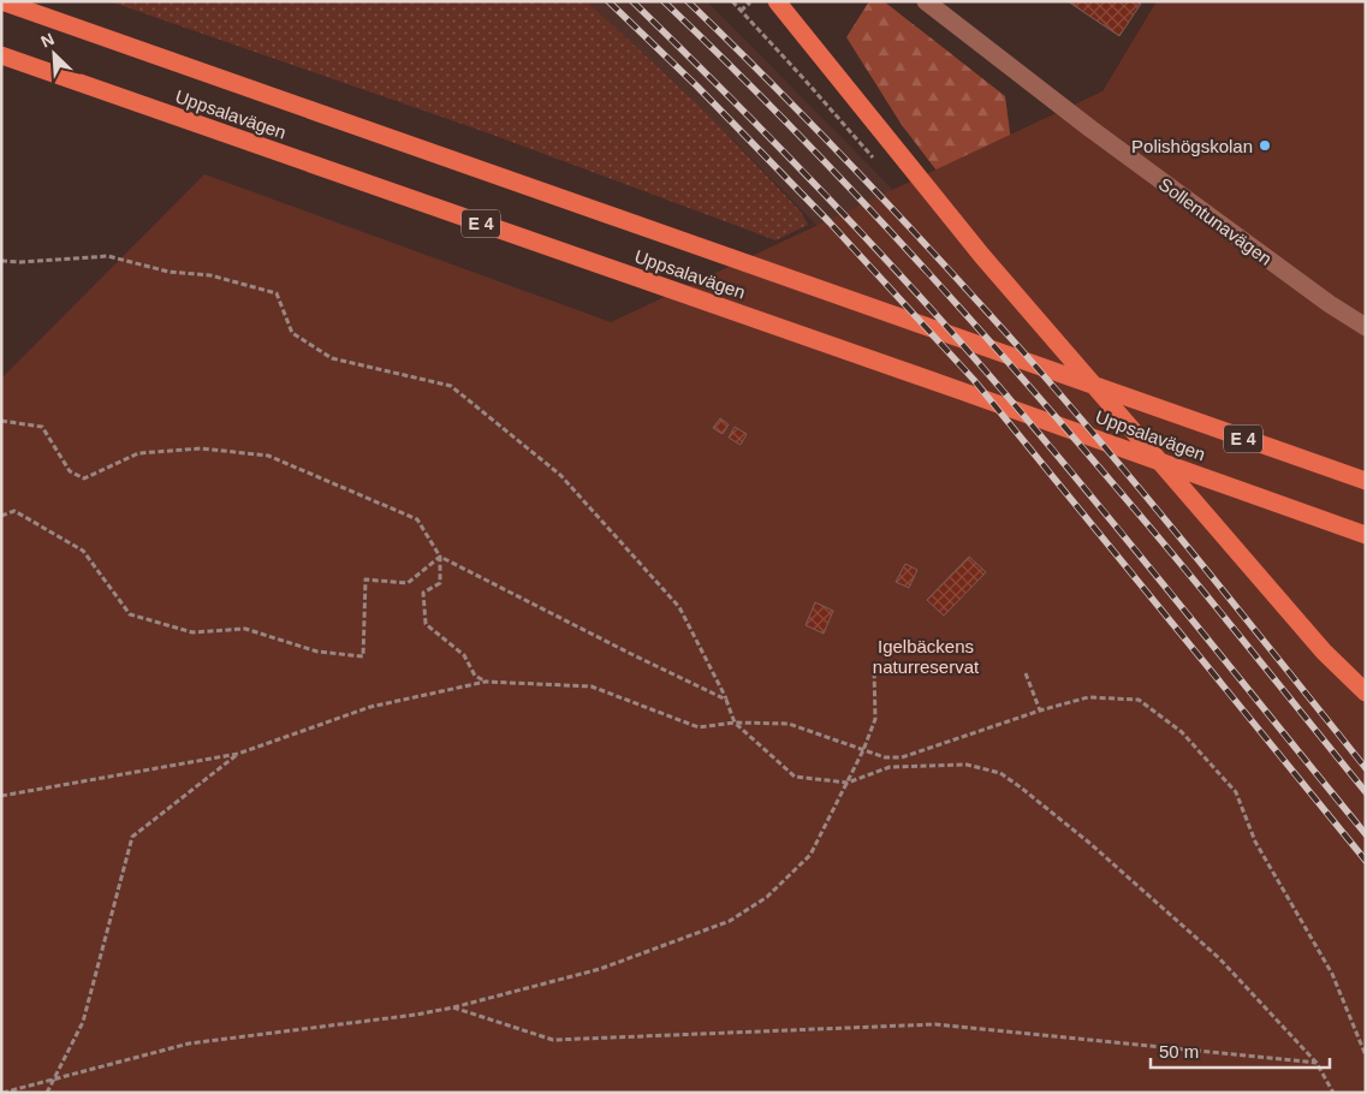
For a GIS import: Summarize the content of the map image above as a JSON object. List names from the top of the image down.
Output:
{
  "streets": {
    "highway": ["Uppsalavägen", "E 4"],
    "street": ["Sollentunavägen"]
  },
  "parks": ["Igelbäckens naturreservat"],
  "places": ["Polishögskolan"],
  "scale_bar": "50 m",
  "north": "top left"
}
